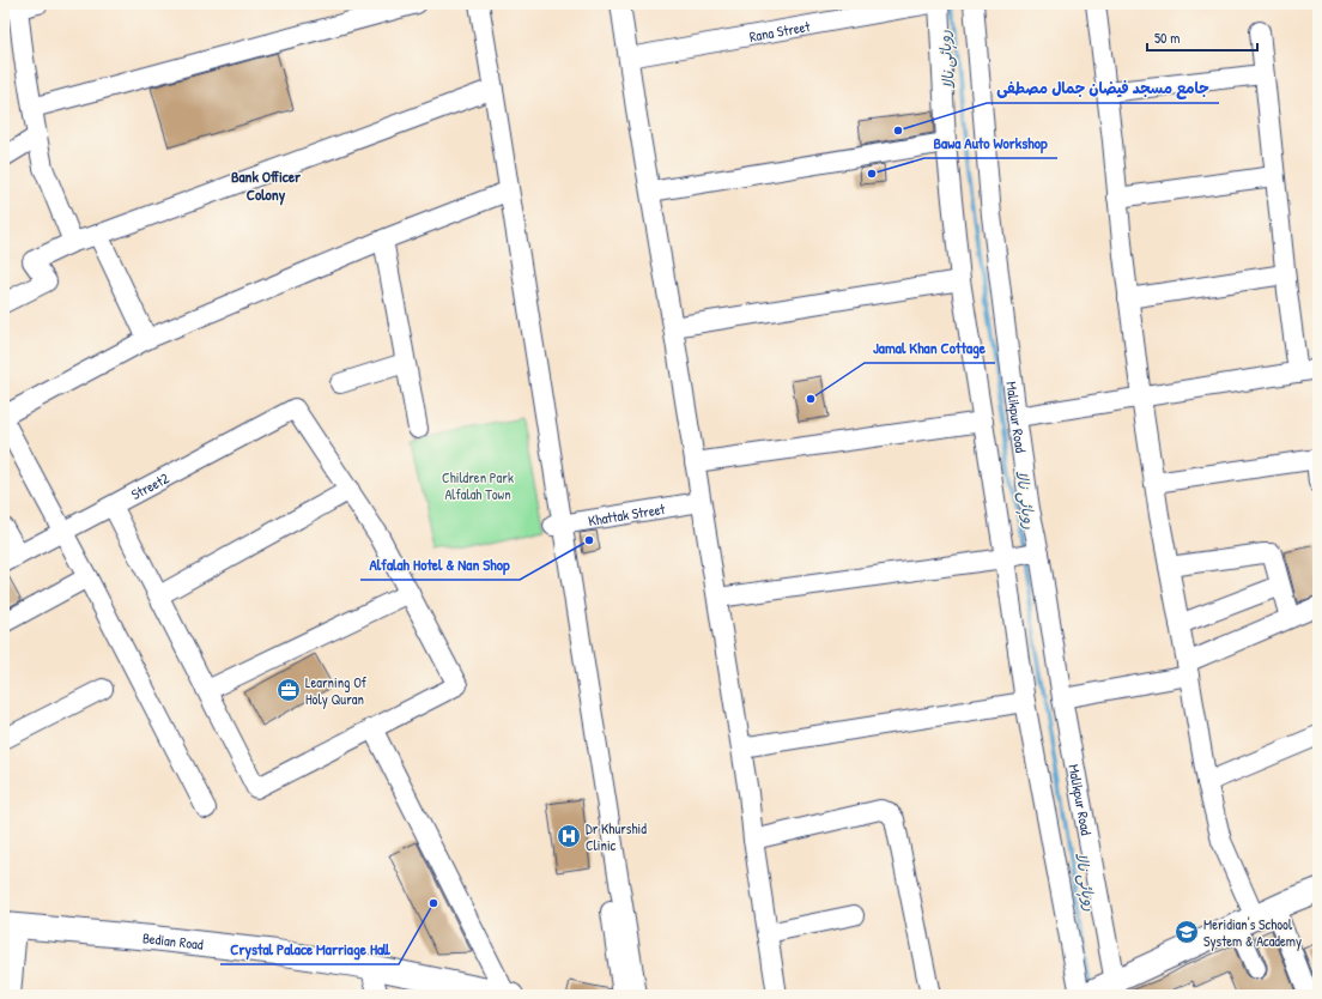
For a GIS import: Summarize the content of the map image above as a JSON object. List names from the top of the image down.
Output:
{
  "streets": {
    "main road": ["Bedian Road"],
    "street": [
      "Rana Street",
      "Malikpur Road",
      "Street2",
      "Khattak Street"
    ]
  },
  "districts": ["Bank Officer Colony"],
  "water": ["روہائی نالا"],
  "parks": ["Children Park Alfalah Town"],
  "places": {
    "other": [
      "جامع مسجد فیضان جمال مصطفی",
      "Bawa Auto Workshop",
      "Jamal Khan Cottage",
      "Alfalah Hotel & Nan Shop",
      "Crystal Palace Marriage Hall"
    ],
    "office": ["Learning Of Holy Quran"],
    "hospital": ["Dr Khurshid Clinic"],
    "school or university": ["Meridian's School System & Academy"]
  },
  "scale_bar": "50 m"
}
